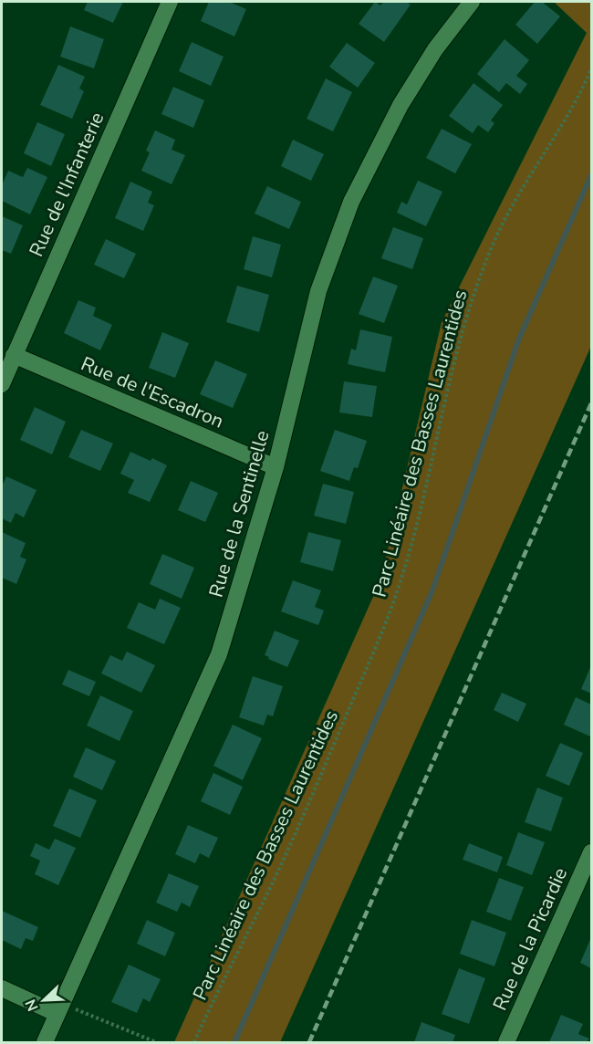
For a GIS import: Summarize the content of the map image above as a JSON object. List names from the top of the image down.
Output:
{
  "streets": {
    "street": [
      "Rue de l'Infanterie",
      "Rue de l'Escadron",
      "Rue de la Sentinelle",
      "Rue de la Picardie"
    ],
    "path": ["Parc Linéaire des Basses Laurentides"]
  },
  "crossings": [
    ["Rue de l'Infanterie", "Rue de l'Escadron"],
    ["Rue de l'Escadron", "Rue de la Sentinelle"]
  ],
  "north": "bottom left"
}
